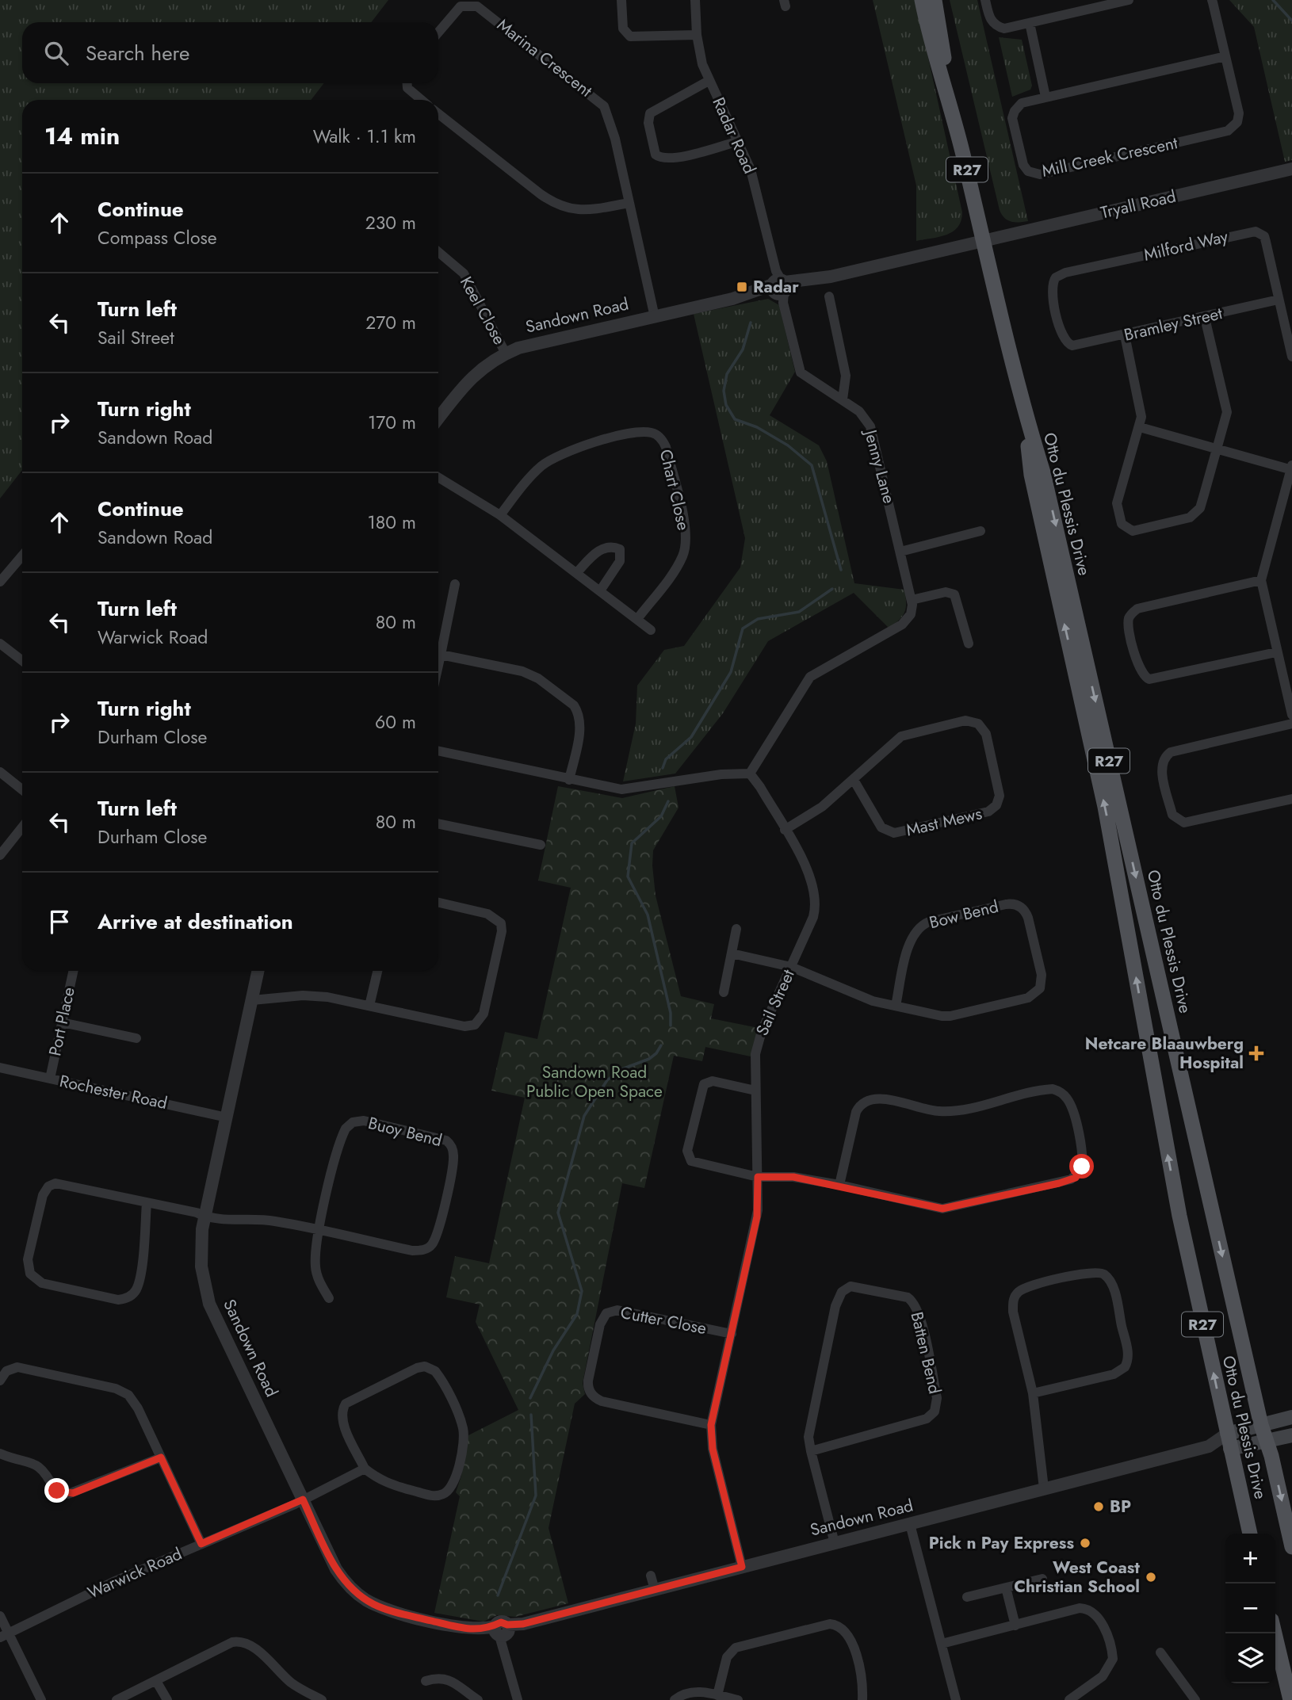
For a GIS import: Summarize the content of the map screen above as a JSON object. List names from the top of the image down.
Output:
{
  "streets": {
    "main road": ["R27", "Sandown Road", "Otto du Plessis Drive"],
    "street": [
      "Marina Crescent",
      "Radar Road",
      "Mill Creek Crescent",
      "Tryall Road",
      "Milford Way",
      "Keel Close",
      "Bramley Street",
      "Jenny Lane",
      "Chart Close",
      "Mast Mews",
      "Bow Bend",
      "Sail Street",
      "Port Place",
      "Rochester Road",
      "Buoy Bend",
      "Cutter Close",
      "Batten Bend",
      "Warwick Road"
    ]
  },
  "crossings": [
    ["Marina Crescent", "Sandown Road"],
    ["Radar Road", "Sandown Road"],
    ["Radar Road", "Jenny Lane"],
    ["R27", "Tryall Road"],
    ["R27", "Sandown Road"],
    ["R27", "Otto du Plessis Drive"],
    ["Tryall Road", "Sandown Road"],
    ["Tryall Road", "Otto du Plessis Drive"],
    ["Milford Way", "Bramley Street"],
    ["Keel Close", "Sandown Road"],
    ["Sandown Road", "Jenny Lane"],
    ["Sandown Road", "Otto du Plessis Drive"],
    ["Sandown Road", "Sail Street"],
    ["Sandown Road", "Rochester Road"],
    ["Sandown Road", "Buoy Bend"],
    ["Sandown Road", "Batten Bend"],
    ["Sandown Road", "Warwick Road"],
    ["Mast Mews", "Sail Street"],
    ["Bow Bend", "Sail Street"],
    ["Sail Street", "Cutter Close"],
    ["Port Place", "Rochester Road"]
  ],
  "parks": ["Sandown Road Public Open Space"],
  "places": {
    "transit": ["Radar"],
    "health": ["Netcare Blaauwberg Hospital"],
    "other": ["BP", "Pick n Pay Express", "West Coast Christian School"]
  },
  "page": {
    "search": "Search here",
    "heading": ["14 min", "Walk · 1.1 km"],
    "list": [
      ["Continue", "Compass Close", "230 m"],
      ["Turn left", "Sail Street", "270 m"],
      ["Turn right", "Sandown Road", "170 m"],
      ["Continue", "Sandown Road", "180 m"],
      ["Turn left", "Warwick Road", "80 m"],
      ["Turn right", "Durham Close", "60 m"],
      ["Turn left", "Durham Close", "80 m"],
      "Arrive at destination"
    ],
    "map_buttons": ["+", "−"]
  }
}
